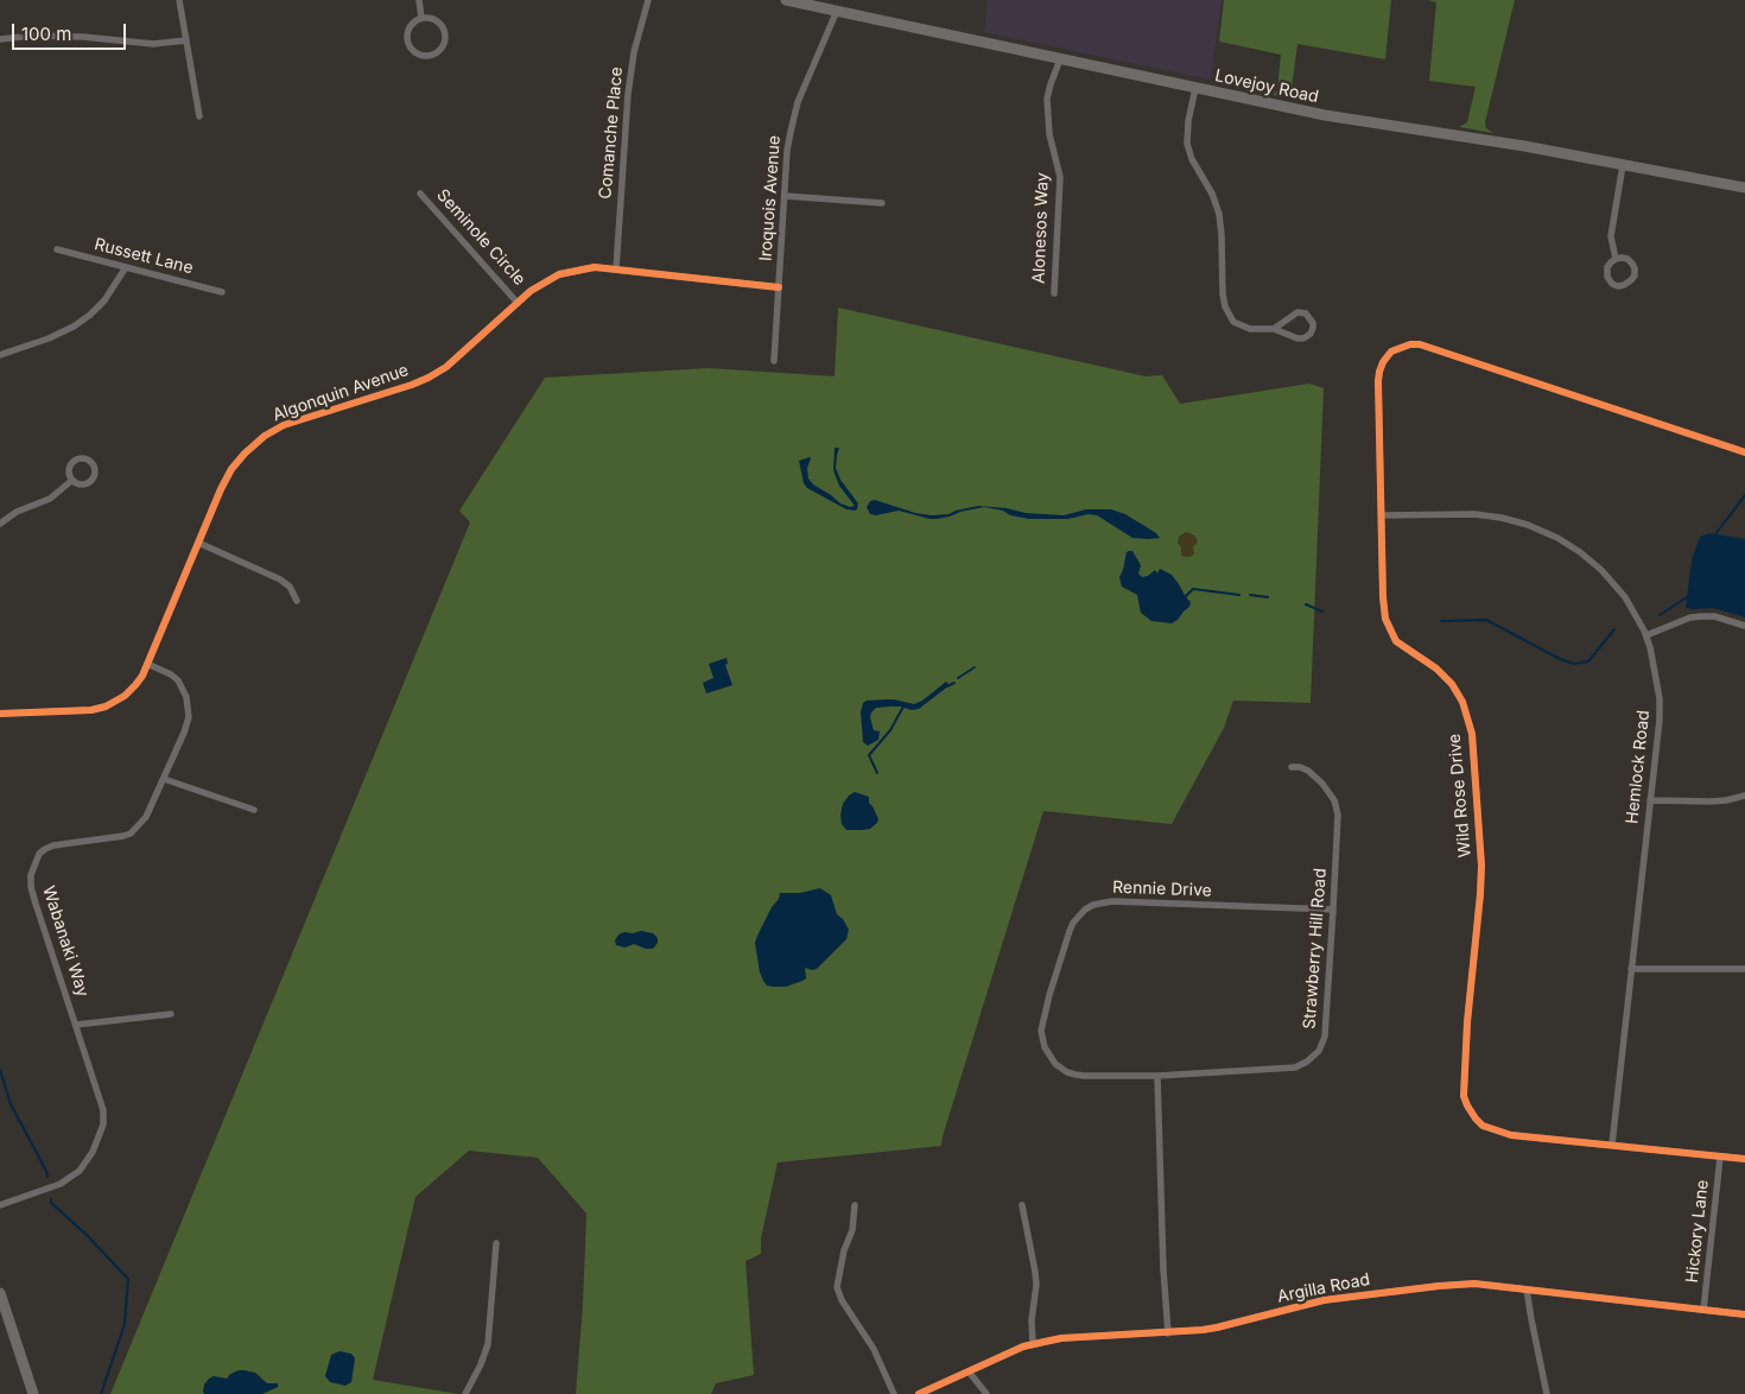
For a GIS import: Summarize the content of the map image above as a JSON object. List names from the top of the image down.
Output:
{
  "streets": {
    "main road": ["Lovejoy Road"],
    "street": [
      "Comanche Place",
      "Iroquois Avenue",
      "Alonesos Way",
      "Seminole Circle",
      "Russett Lane",
      "Algonquin Avenue",
      "Hemlock Road",
      "Wild Rose Drive",
      "Rennie Drive",
      "Wabanaki Way",
      "Strawberry Hill Road",
      "Hickory Lane",
      "Argilla Road"
    ]
  },
  "crossings": [
    ["Lovejoy Road", "Iroquois Avenue"],
    ["Lovejoy Road", "Alonesos Way"],
    ["Comanche Place", "Algonquin Avenue"],
    ["Iroquois Avenue", "Algonquin Avenue"],
    ["Seminole Circle", "Algonquin Avenue"],
    ["Algonquin Avenue", "Wabanaki Way"],
    ["Hemlock Road", "Wild Rose Drive"],
    ["Wild Rose Drive", "Hickory Lane"],
    ["Rennie Drive", "Strawberry Hill Road"],
    ["Hickory Lane", "Argilla Road"]
  ],
  "scale_bar": "100 m"
}
